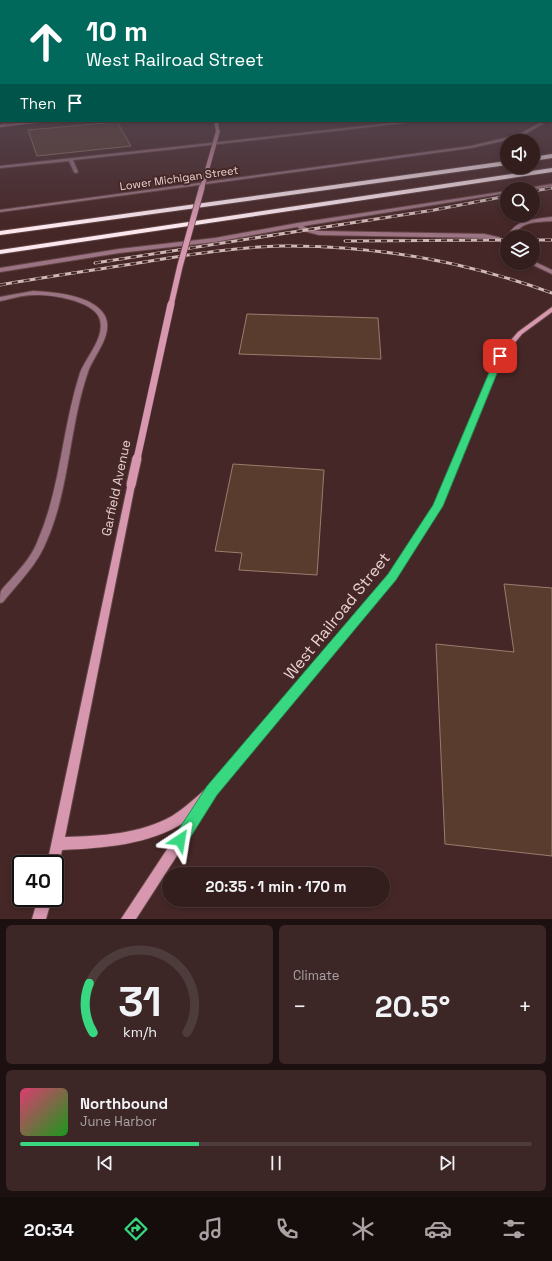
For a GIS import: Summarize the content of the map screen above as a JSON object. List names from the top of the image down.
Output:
{
  "streets": {
    "street": ["Lower Michigan Street", "Garfield Avenue", "West Railroad Street"]
  },
  "crossings": [
    ["Garfield Avenue", "West Railroad Street"]
  ],
  "page": {
    "turn": ["10 m", "West Railroad Street"],
    "then": "Then",
    "limit": "40",
    "trip": "20:35 · 1 min · 170 m",
    "tile": "Climate",
    "heat": ["−", "20.5°", "+"],
    "song": ["Northbound", "June Harbor"],
    "tabs": "20:34",
    "gauge": ["31", "km/h"]
  }
}
